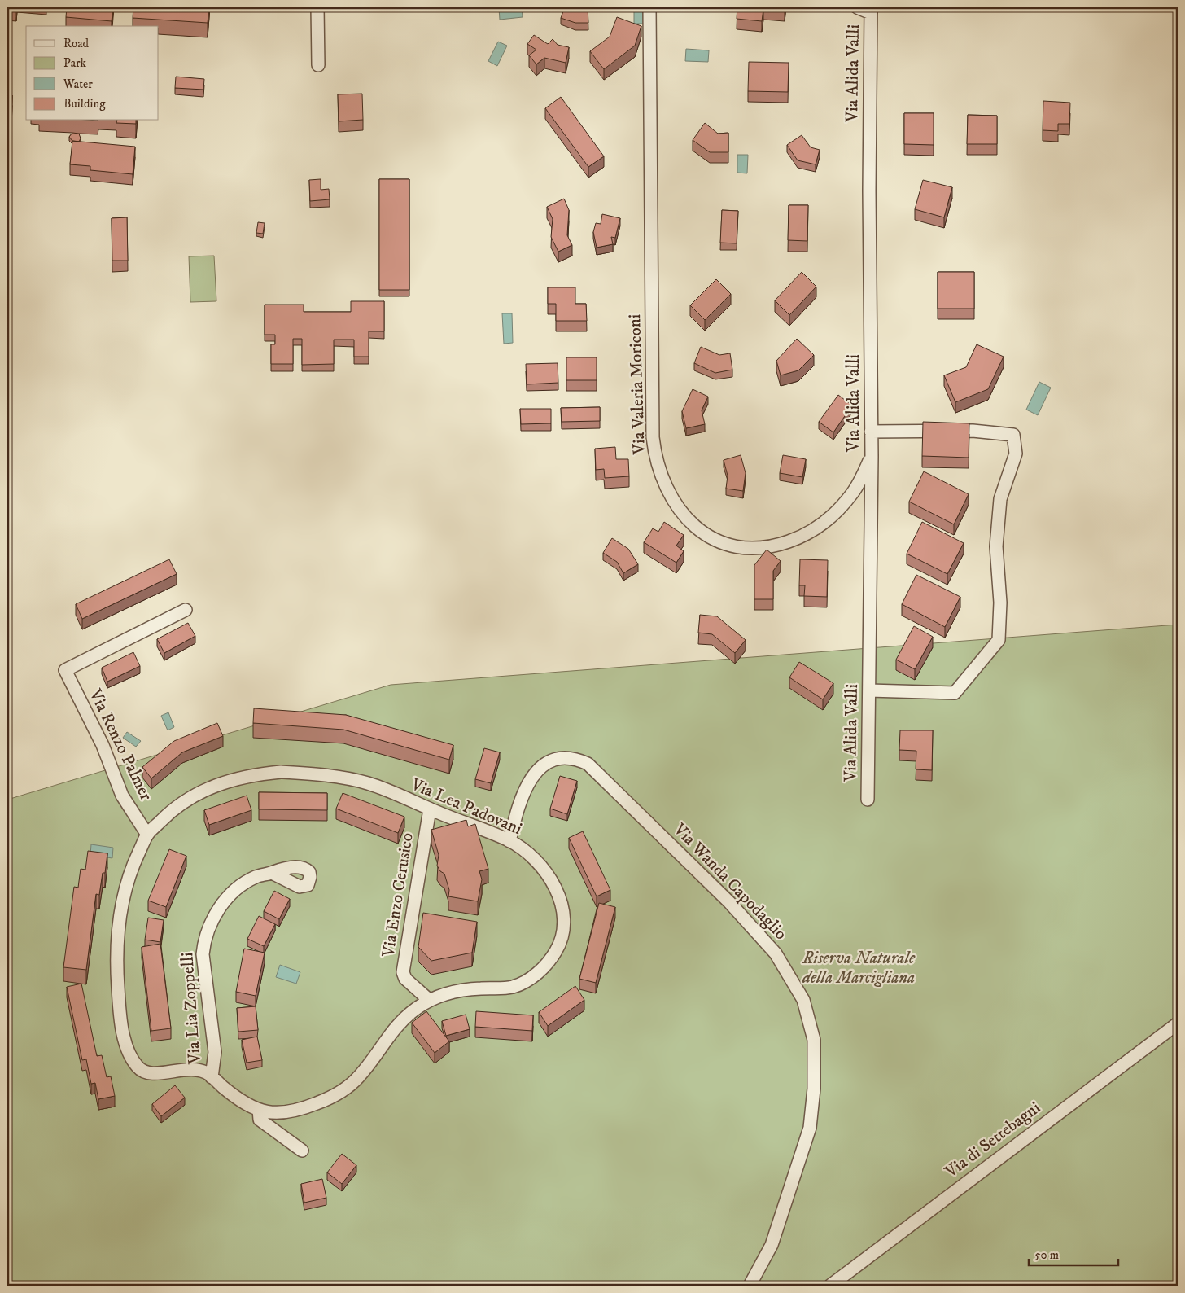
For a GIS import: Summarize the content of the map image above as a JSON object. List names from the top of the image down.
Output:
{
  "streets": {
    "street": [
      "Via Alida Valli",
      "Via Valeria Moriconi",
      "Via Renzo Palmer",
      "Via Lea Padovani",
      "Via Wanda Capodaglio",
      "Via Enzo Cerusico",
      "Via Lia Zoppelli",
      "Via di Settebagni"
    ]
  },
  "crossings": [
    ["Via Alida Valli", "Via Valeria Moriconi"],
    ["Via Renzo Palmer", "Via Lea Padovani"],
    ["Via Lea Padovani", "Via Wanda Capodaglio"],
    ["Via Lea Padovani", "Via Enzo Cerusico"],
    ["Via Lea Padovani", "Via Lia Zoppelli"]
  ],
  "parks": ["Riserva Naturale della Marcigliana"],
  "legend": [
    "Road",
    "Park",
    "Water",
    "Building"
  ],
  "scale_bar": "50 m"
}
